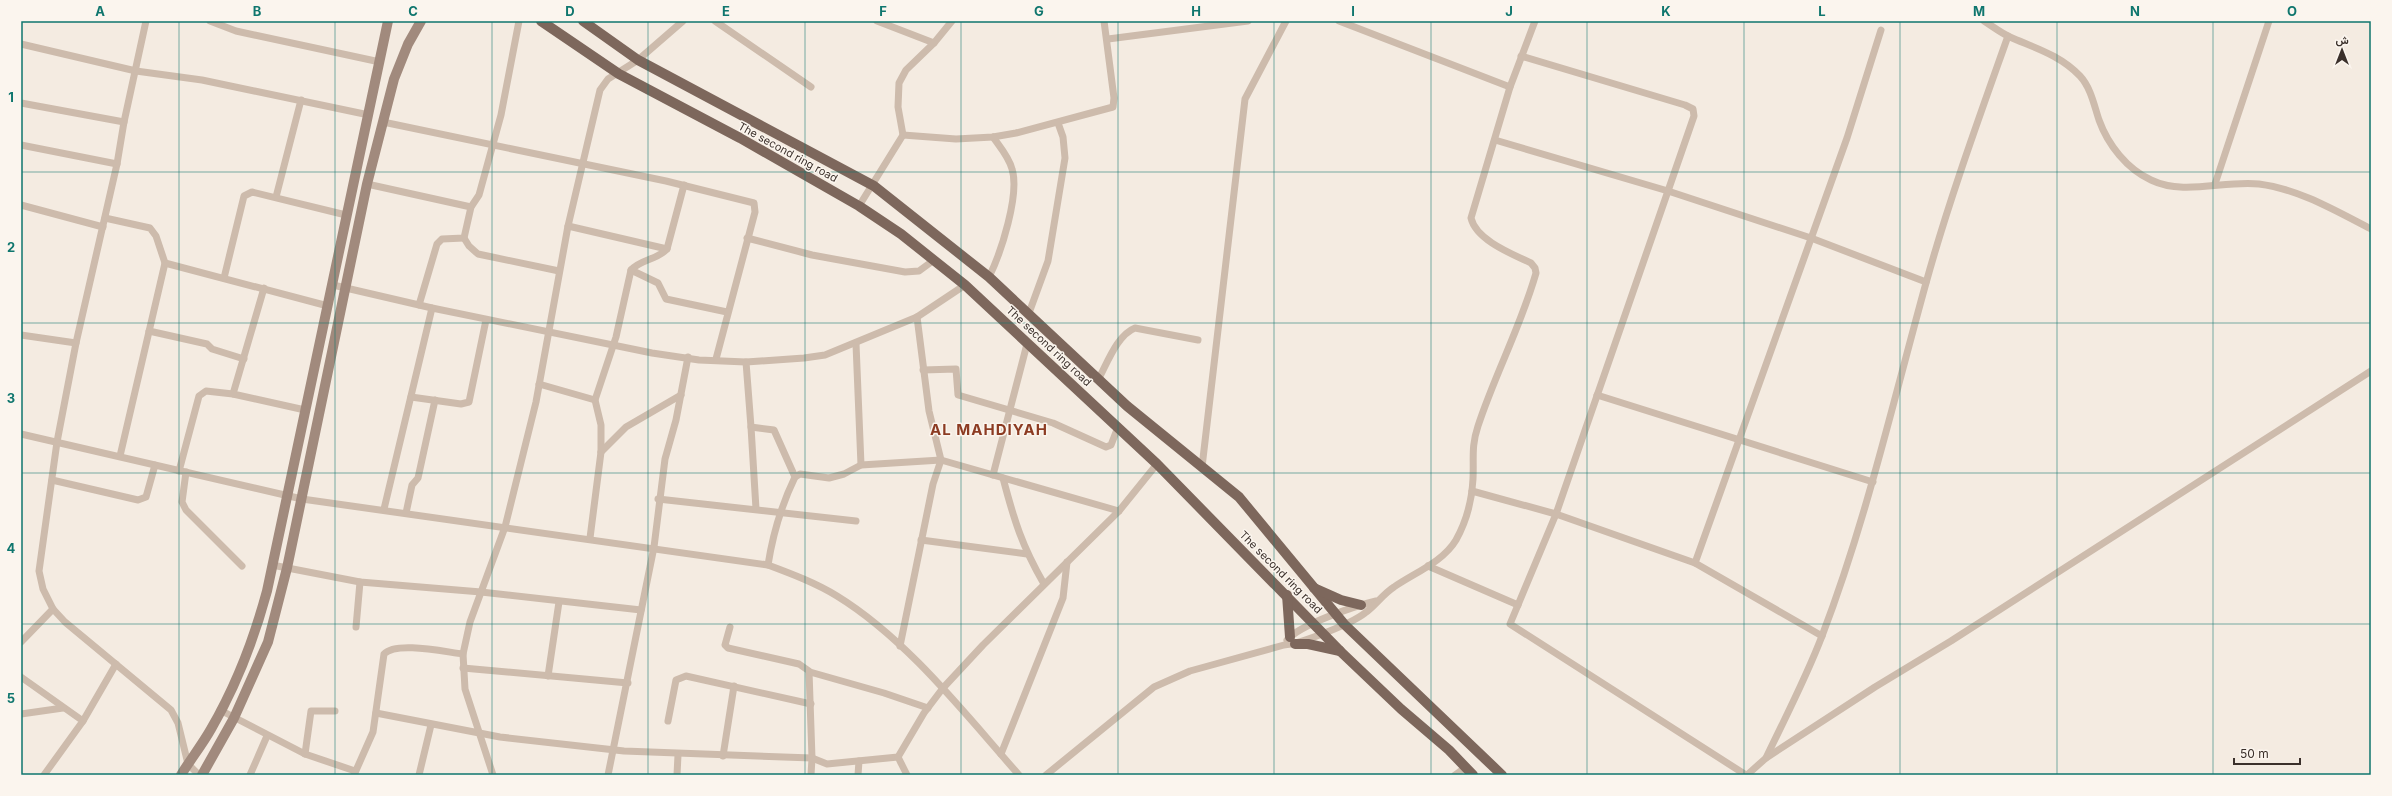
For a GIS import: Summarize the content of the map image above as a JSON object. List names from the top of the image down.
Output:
{
  "streets": {
    "main road": ["The second ring road"]
  },
  "districts": ["AL MAHDIYAH"],
  "scale_bar": "50 m",
  "north": "top",
  "grid": {
    "columns": [
      "A",
      "B",
      "C",
      "D",
      "E",
      "F",
      "G",
      "H",
      "I",
      "J",
      "K",
      "L",
      "M",
      "N",
      "O"
    ],
    "rows": [
      "1",
      "2",
      "3",
      "4",
      "5"
    ]
  }
}
